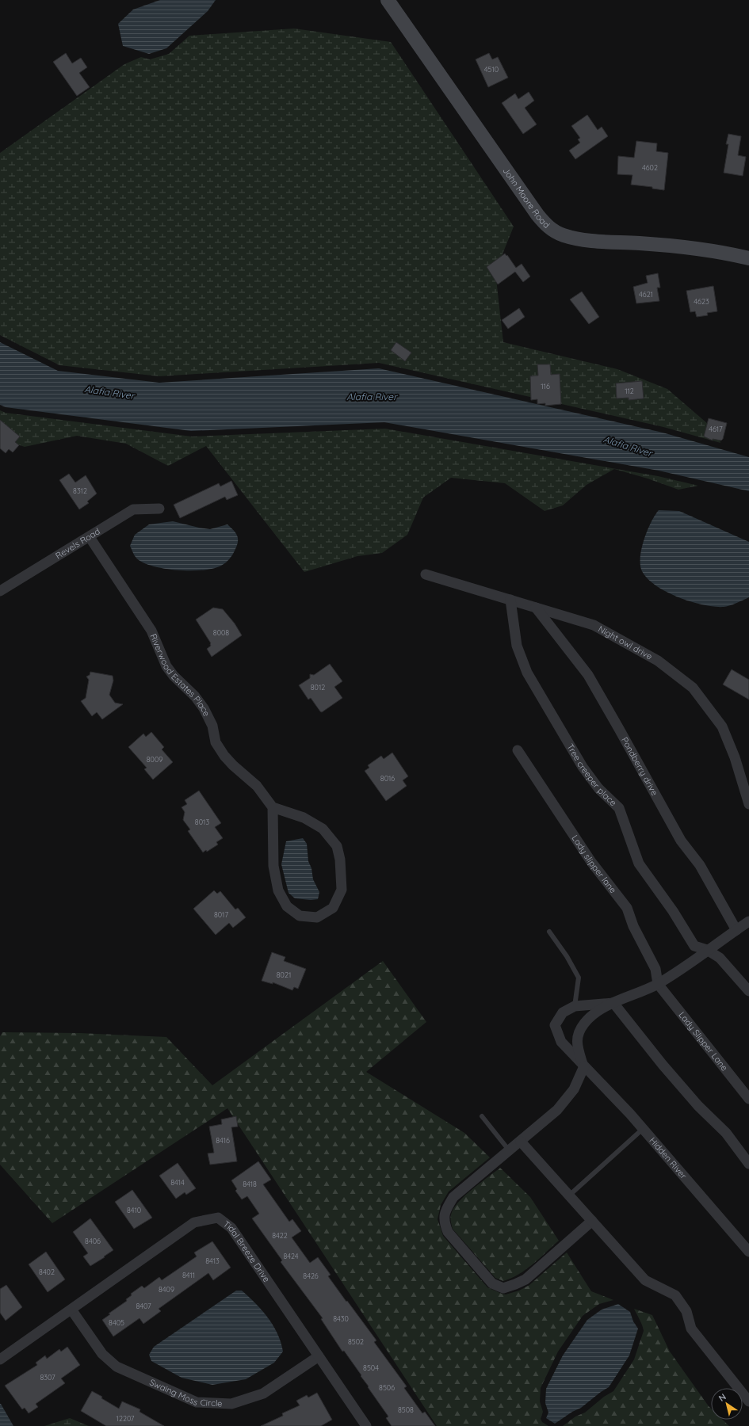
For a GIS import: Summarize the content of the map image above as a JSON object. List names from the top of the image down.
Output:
{
  "streets": {
    "street": [
      "John Moore Road",
      "Revels Road",
      "Night owl drive",
      "Riverwood Estates Place",
      "Pondberry drive",
      "Tree creeper place",
      "Lady slipper lane",
      "Lady Slipper Lane",
      "Hidden River",
      "Tidal Breeze Drive",
      "Swaing Moss Circle"
    ]
  },
  "crossings": [
    ["Revels Road", "Riverwood Estates Place"],
    ["Night owl drive", "Pondberry drive"],
    ["Night owl drive", "Tree creeper place"],
    ["Pondberry drive", "Hidden River"],
    ["Tree creeper place", "Hidden River"],
    ["Lady slipper lane", "Lady Slipper Lane"],
    ["Lady slipper lane", "Hidden River"],
    ["Lady Slipper Lane", "Hidden River"],
    ["Tidal Breeze Drive", "Swaing Moss Circle"]
  ],
  "water": ["Alafia River"],
  "house_numbers": [
    "4510",
    "4602",
    "4621",
    "4623",
    "116",
    "112",
    "4617",
    "8312",
    "8008",
    "8012",
    "8009",
    "8016",
    "8013",
    "8017",
    "8021",
    "8416",
    "8414",
    "8418",
    "8410",
    "8422",
    "8406",
    "8424",
    "8413",
    "8402",
    "8411",
    "8426",
    "8409",
    "8407",
    "8430",
    "8405",
    "8502",
    "8504",
    "8307",
    "8506",
    "8508",
    "12207"
  ],
  "north": "top left"
}
